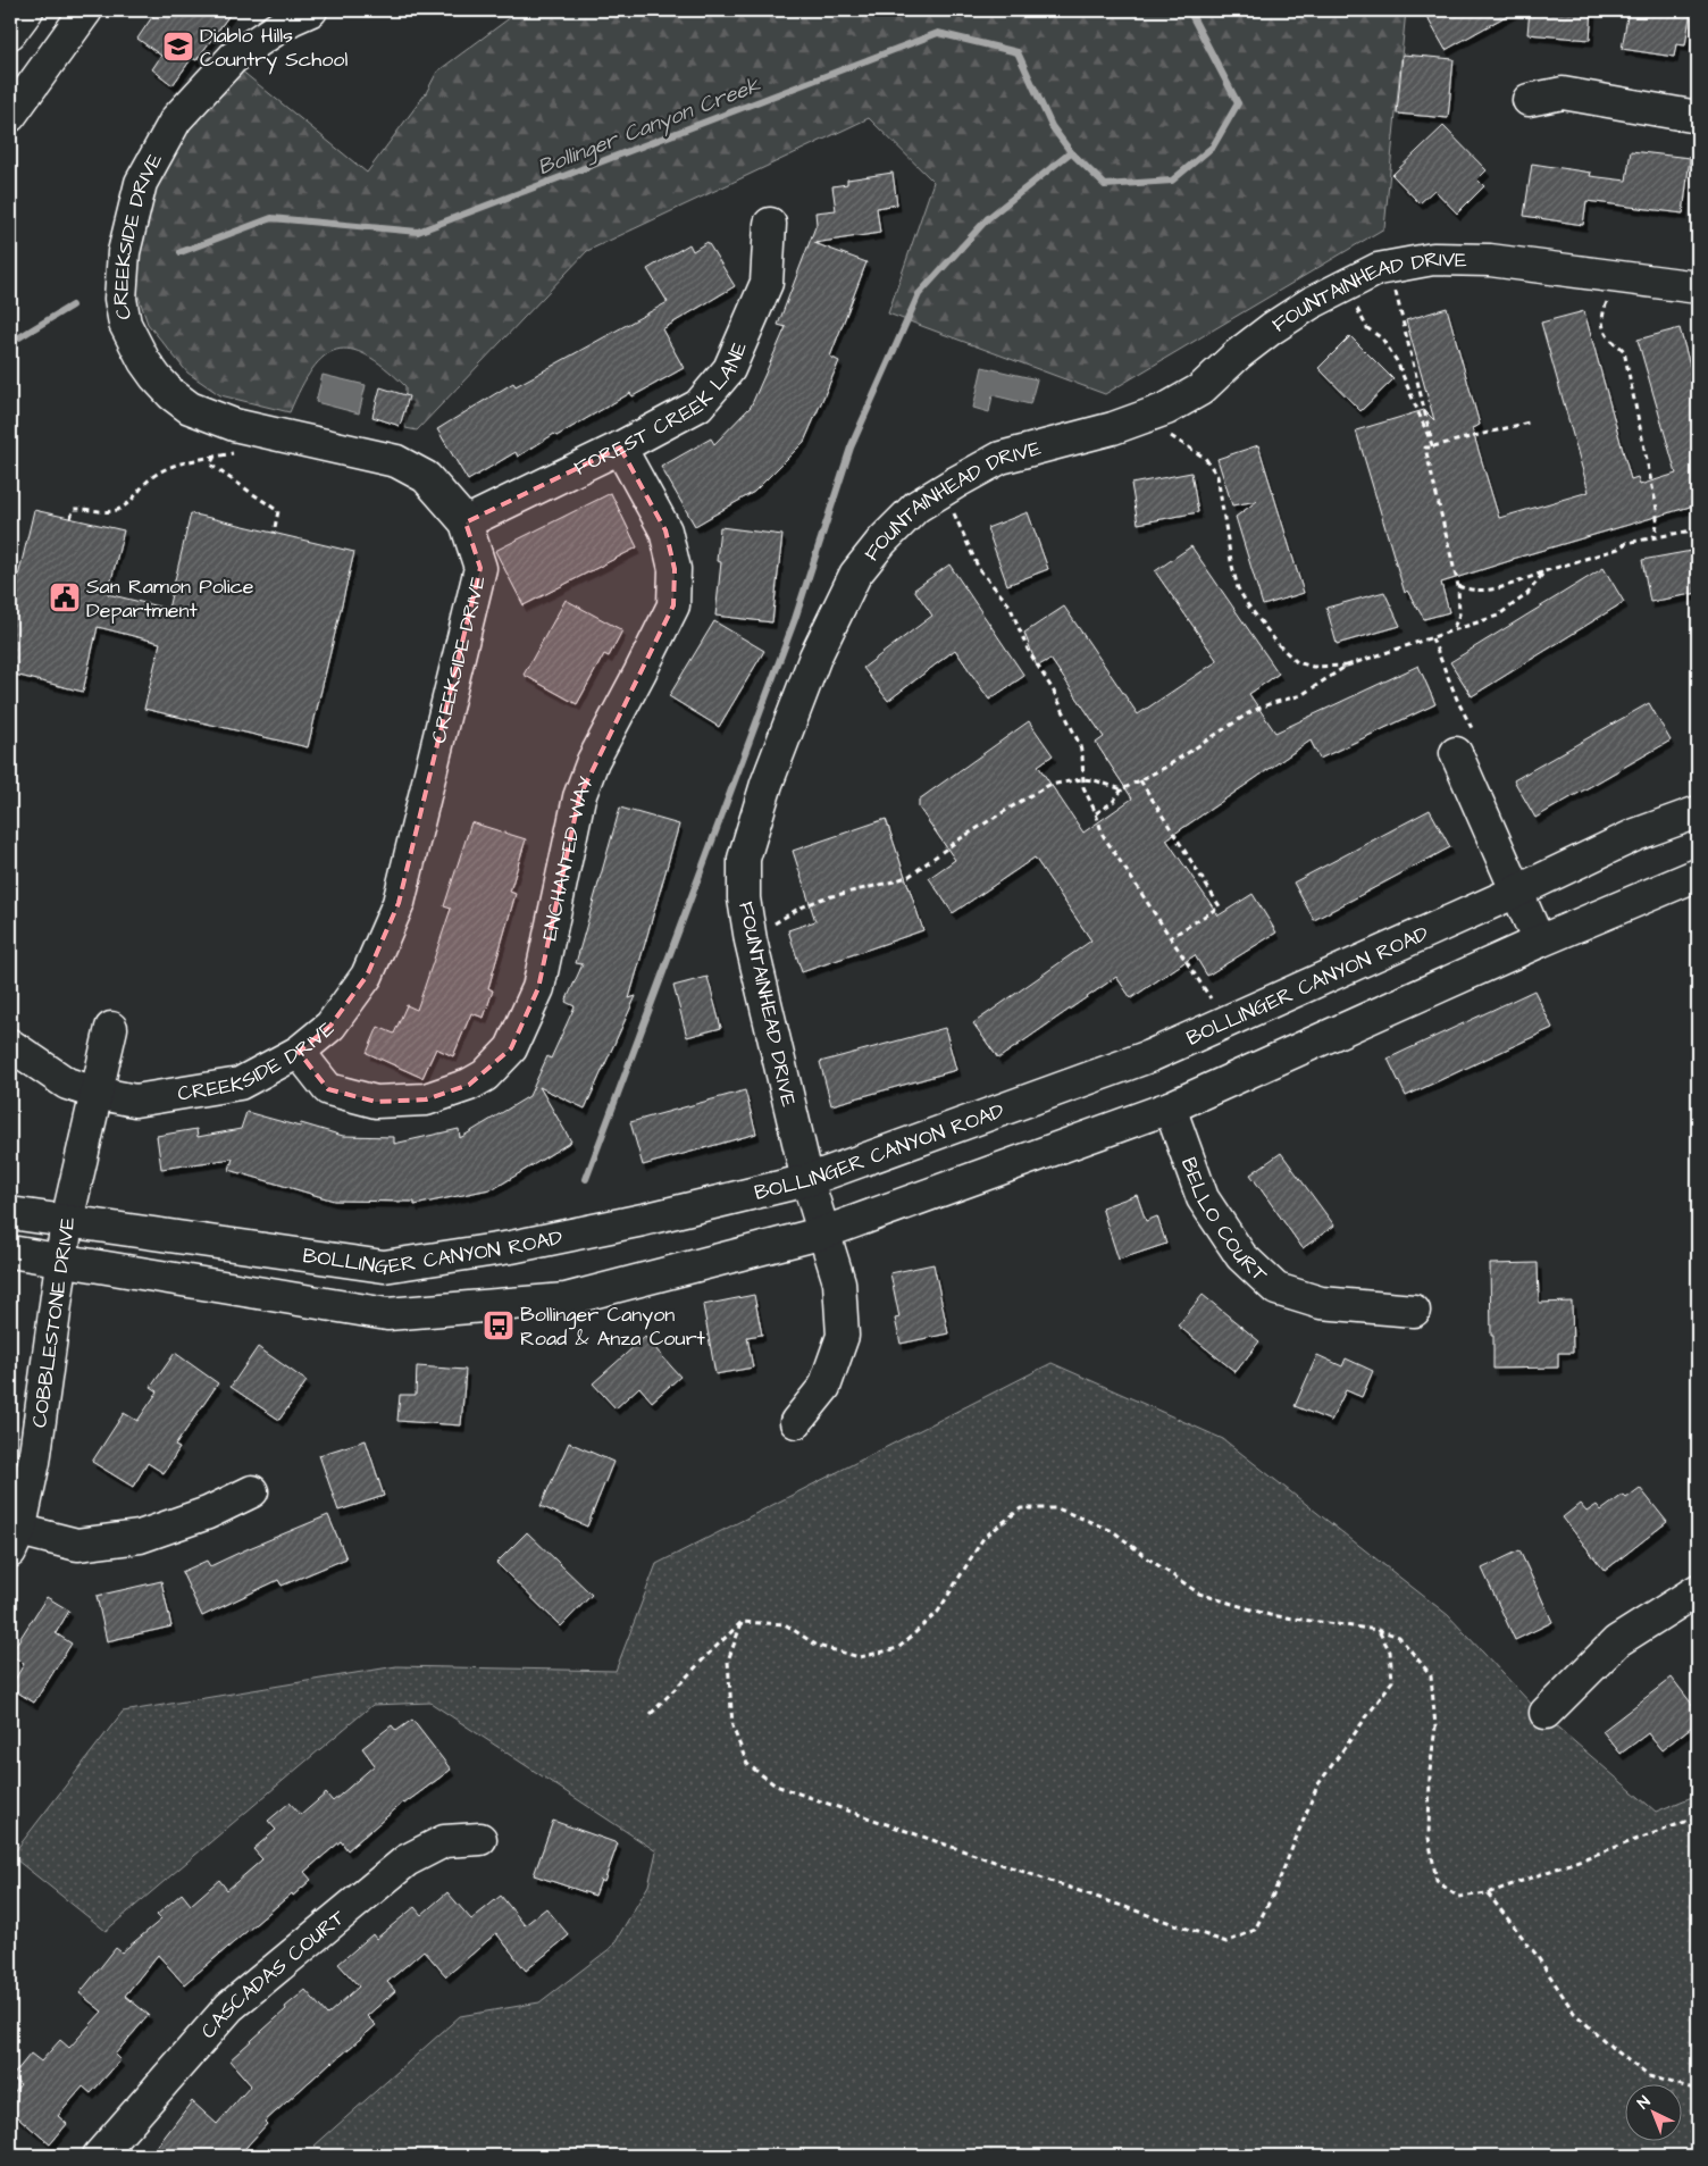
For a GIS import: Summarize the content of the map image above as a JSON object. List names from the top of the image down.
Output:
{
  "streets": {
    "street": [
      "CREEKSIDE DRIVE",
      "FOUNTAINHEAD DRIVE",
      "FOREST CREEK LANE",
      "ENCHANTED WAY",
      "BOLLINGER CANYON ROAD",
      "BELLO COURT",
      "COBBLESTONE DRIVE",
      "CASCADAS COURT"
    ]
  },
  "crossings": [
    ["CREEKSIDE DRIVE", "FOREST CREEK LANE"],
    ["CREEKSIDE DRIVE", "ENCHANTED WAY"],
    ["CREEKSIDE DRIVE", "COBBLESTONE DRIVE"],
    ["FOUNTAINHEAD DRIVE", "BOLLINGER CANYON ROAD"],
    ["FOREST CREEK LANE", "ENCHANTED WAY"],
    ["BOLLINGER CANYON ROAD", "COBBLESTONE DRIVE"]
  ],
  "water": ["Bollinger Canyon Creek"],
  "places": {
    "school or university": ["Diablo Hills Country School"],
    "public building": ["San Ramon Police Department"],
    "bus stop": ["Bollinger Canyon Road & Anza Court"]
  },
  "north": "top left"
}
